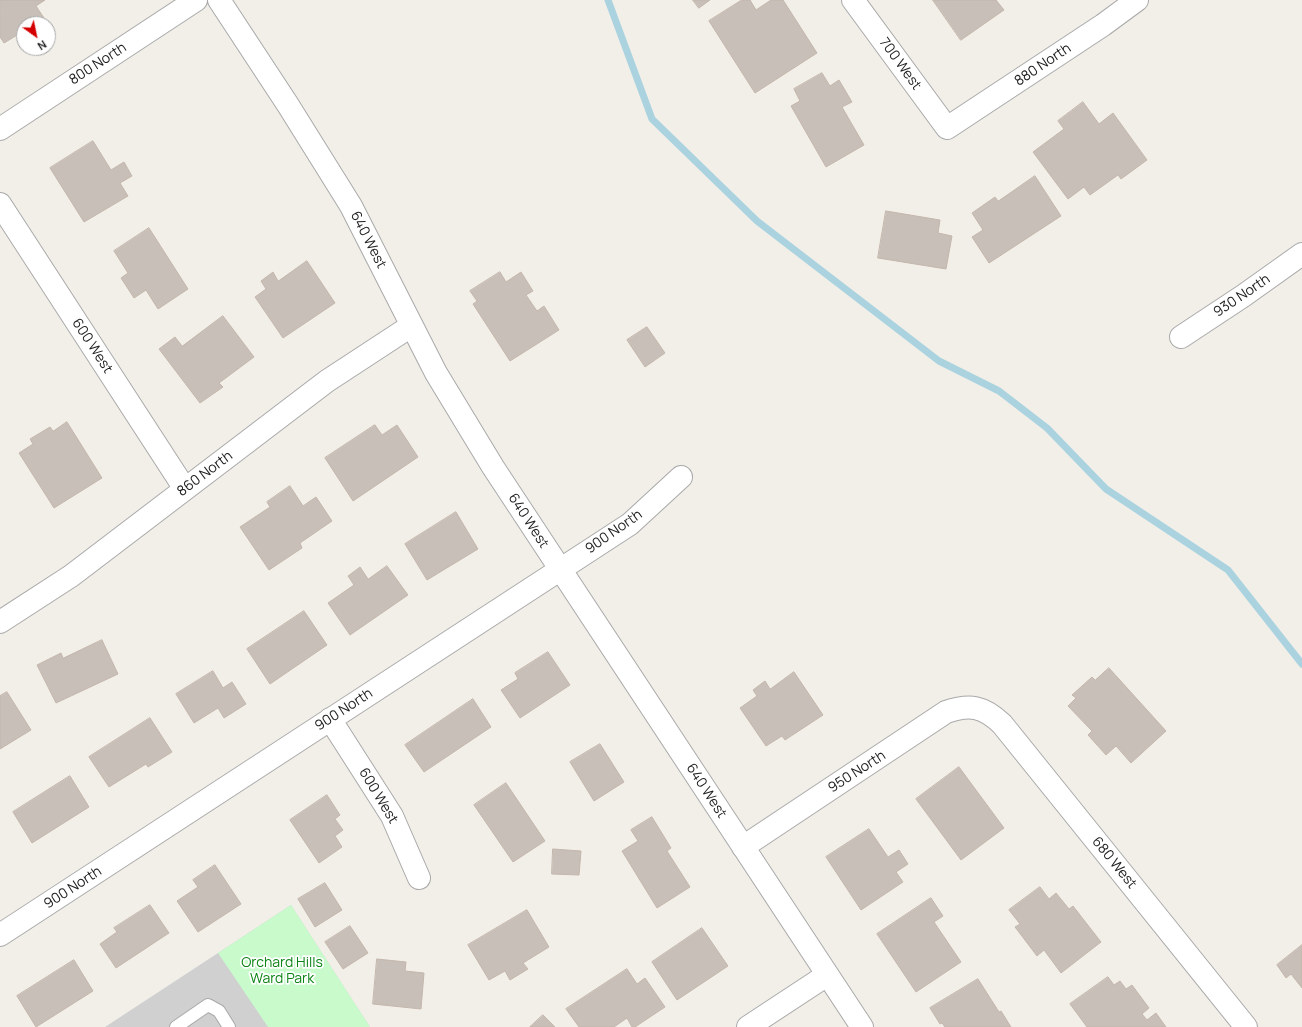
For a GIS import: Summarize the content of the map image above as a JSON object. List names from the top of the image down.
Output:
{
  "streets": {
    "street": [
      "800 North",
      "700 West",
      "880 North",
      "640 West",
      "930 North",
      "600 West",
      "860 North",
      "900 North",
      "950 North",
      "680 West"
    ]
  },
  "crossings": [
    ["700 West", "880 North"],
    ["640 West", "860 North"],
    ["640 West", "900 North"],
    ["640 West", "950 North"],
    ["600 West", "860 North"],
    ["600 West", "900 North"],
    ["950 North", "680 West"]
  ],
  "parks": ["Orchard Hills Ward Park"],
  "north": "bottom right"
}
